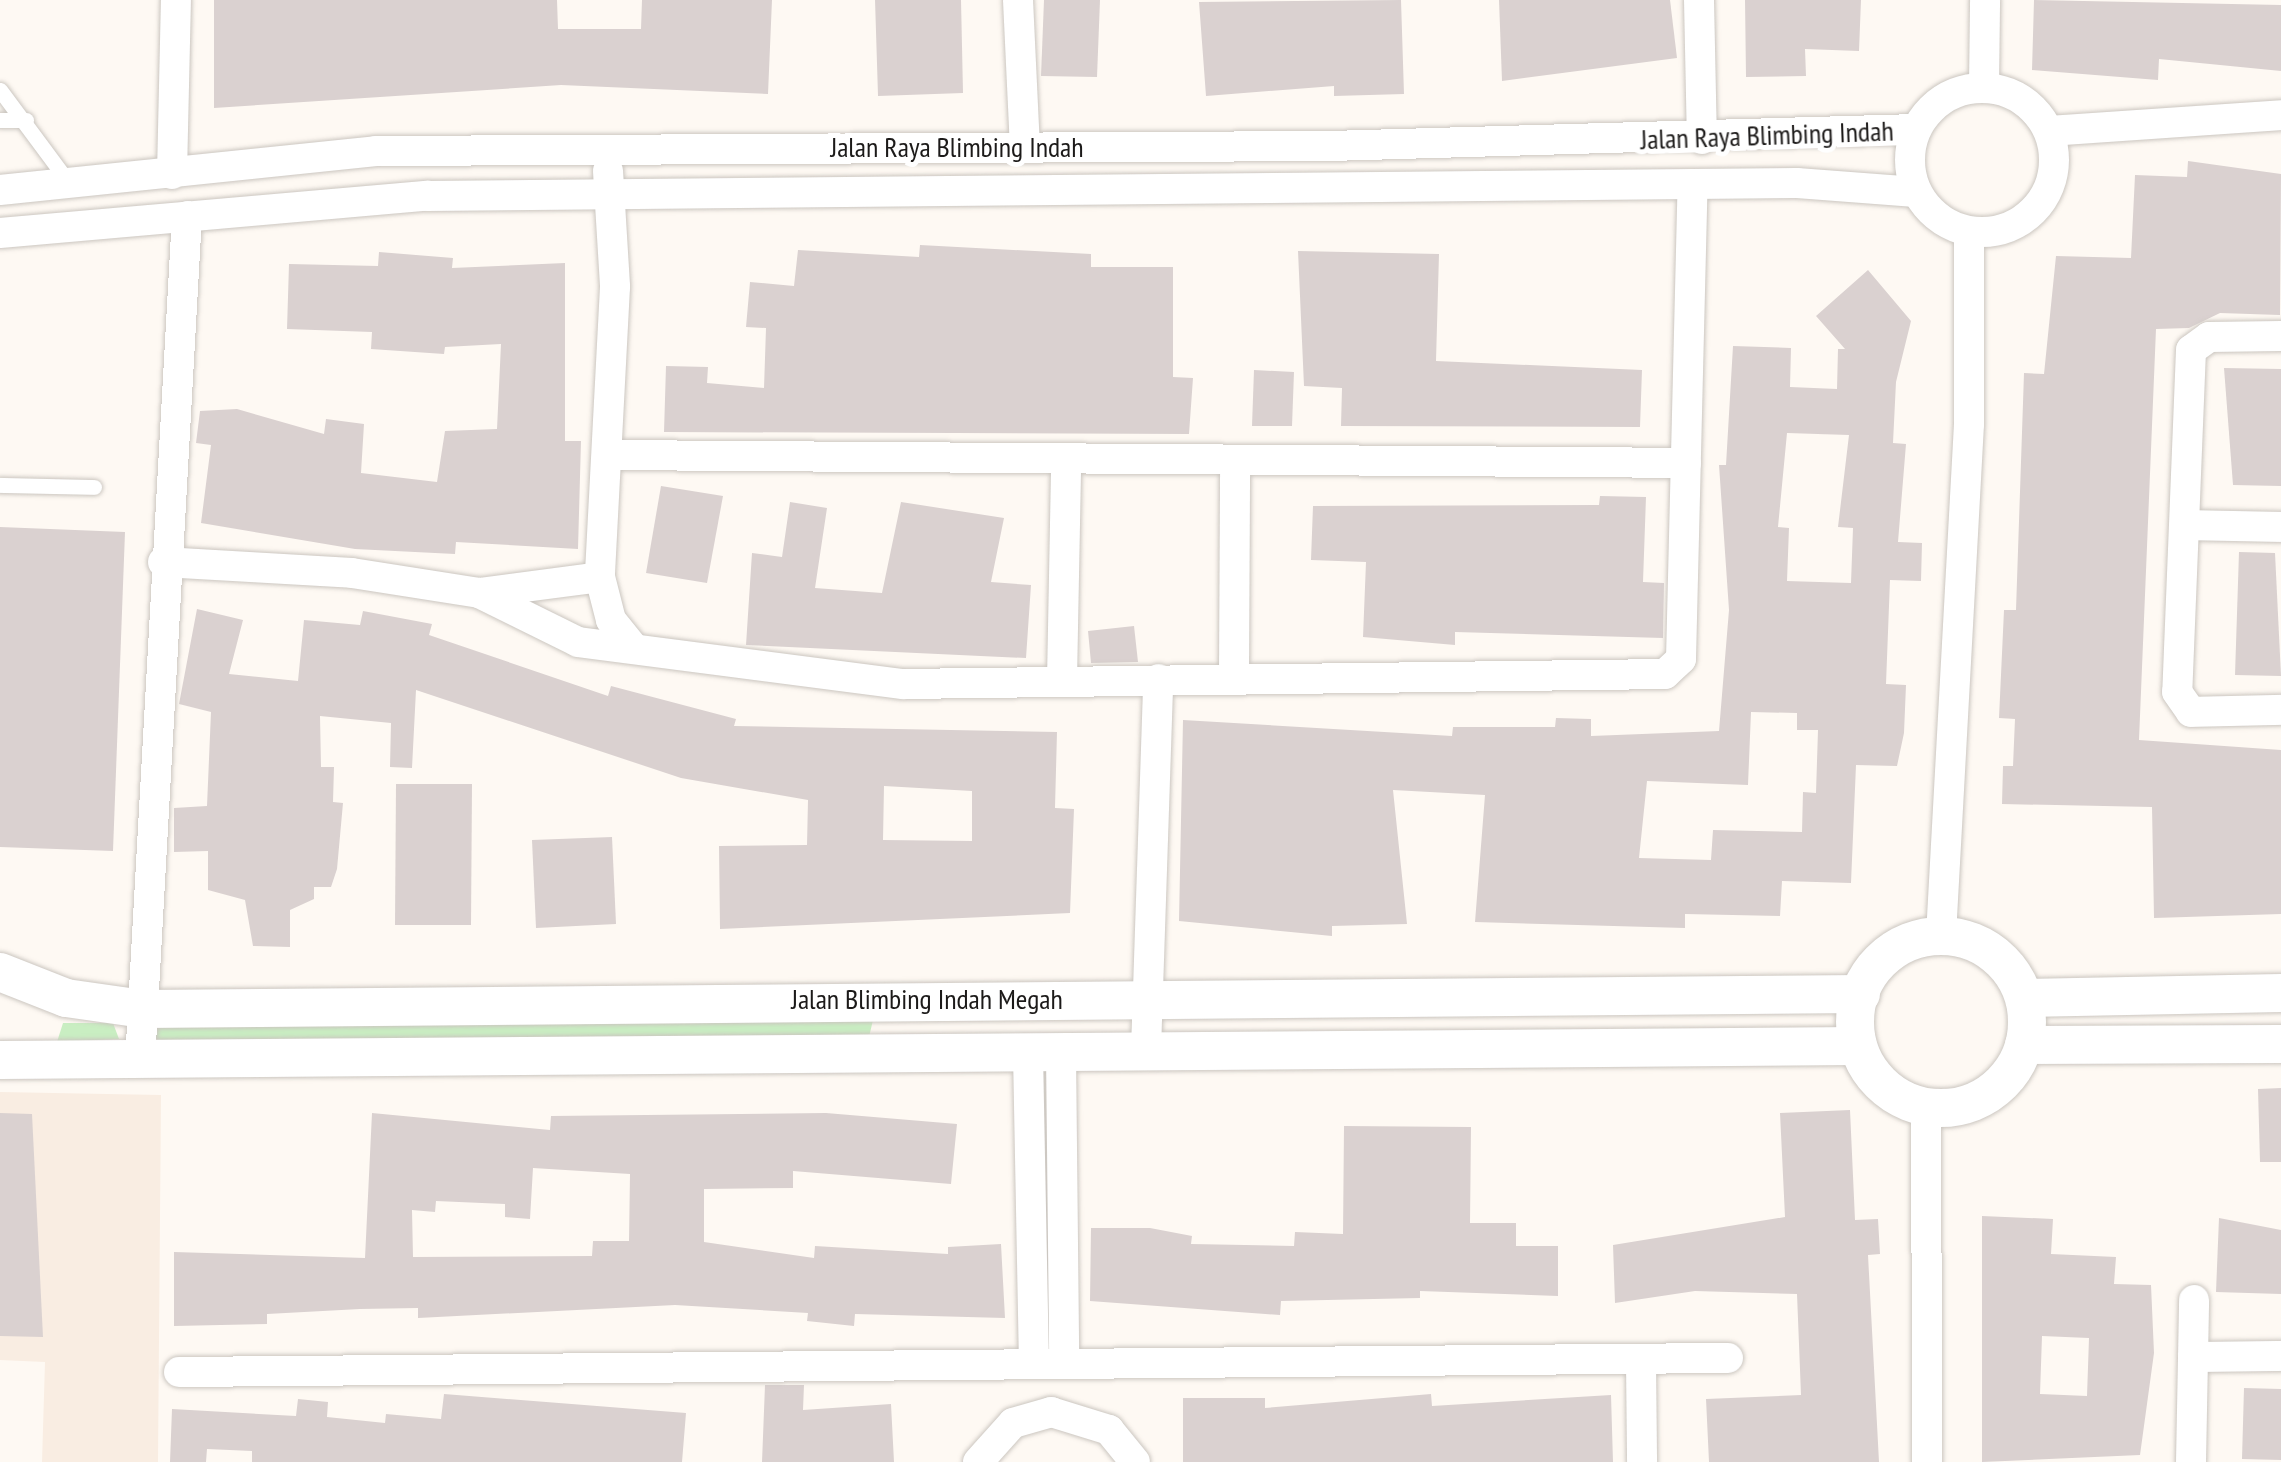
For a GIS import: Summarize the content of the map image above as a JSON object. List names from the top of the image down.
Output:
{
  "streets": {
    "street": ["Jalan Raya Blimbing Indah", "Jalan Blimbing Indah Megah"]
  }
}
